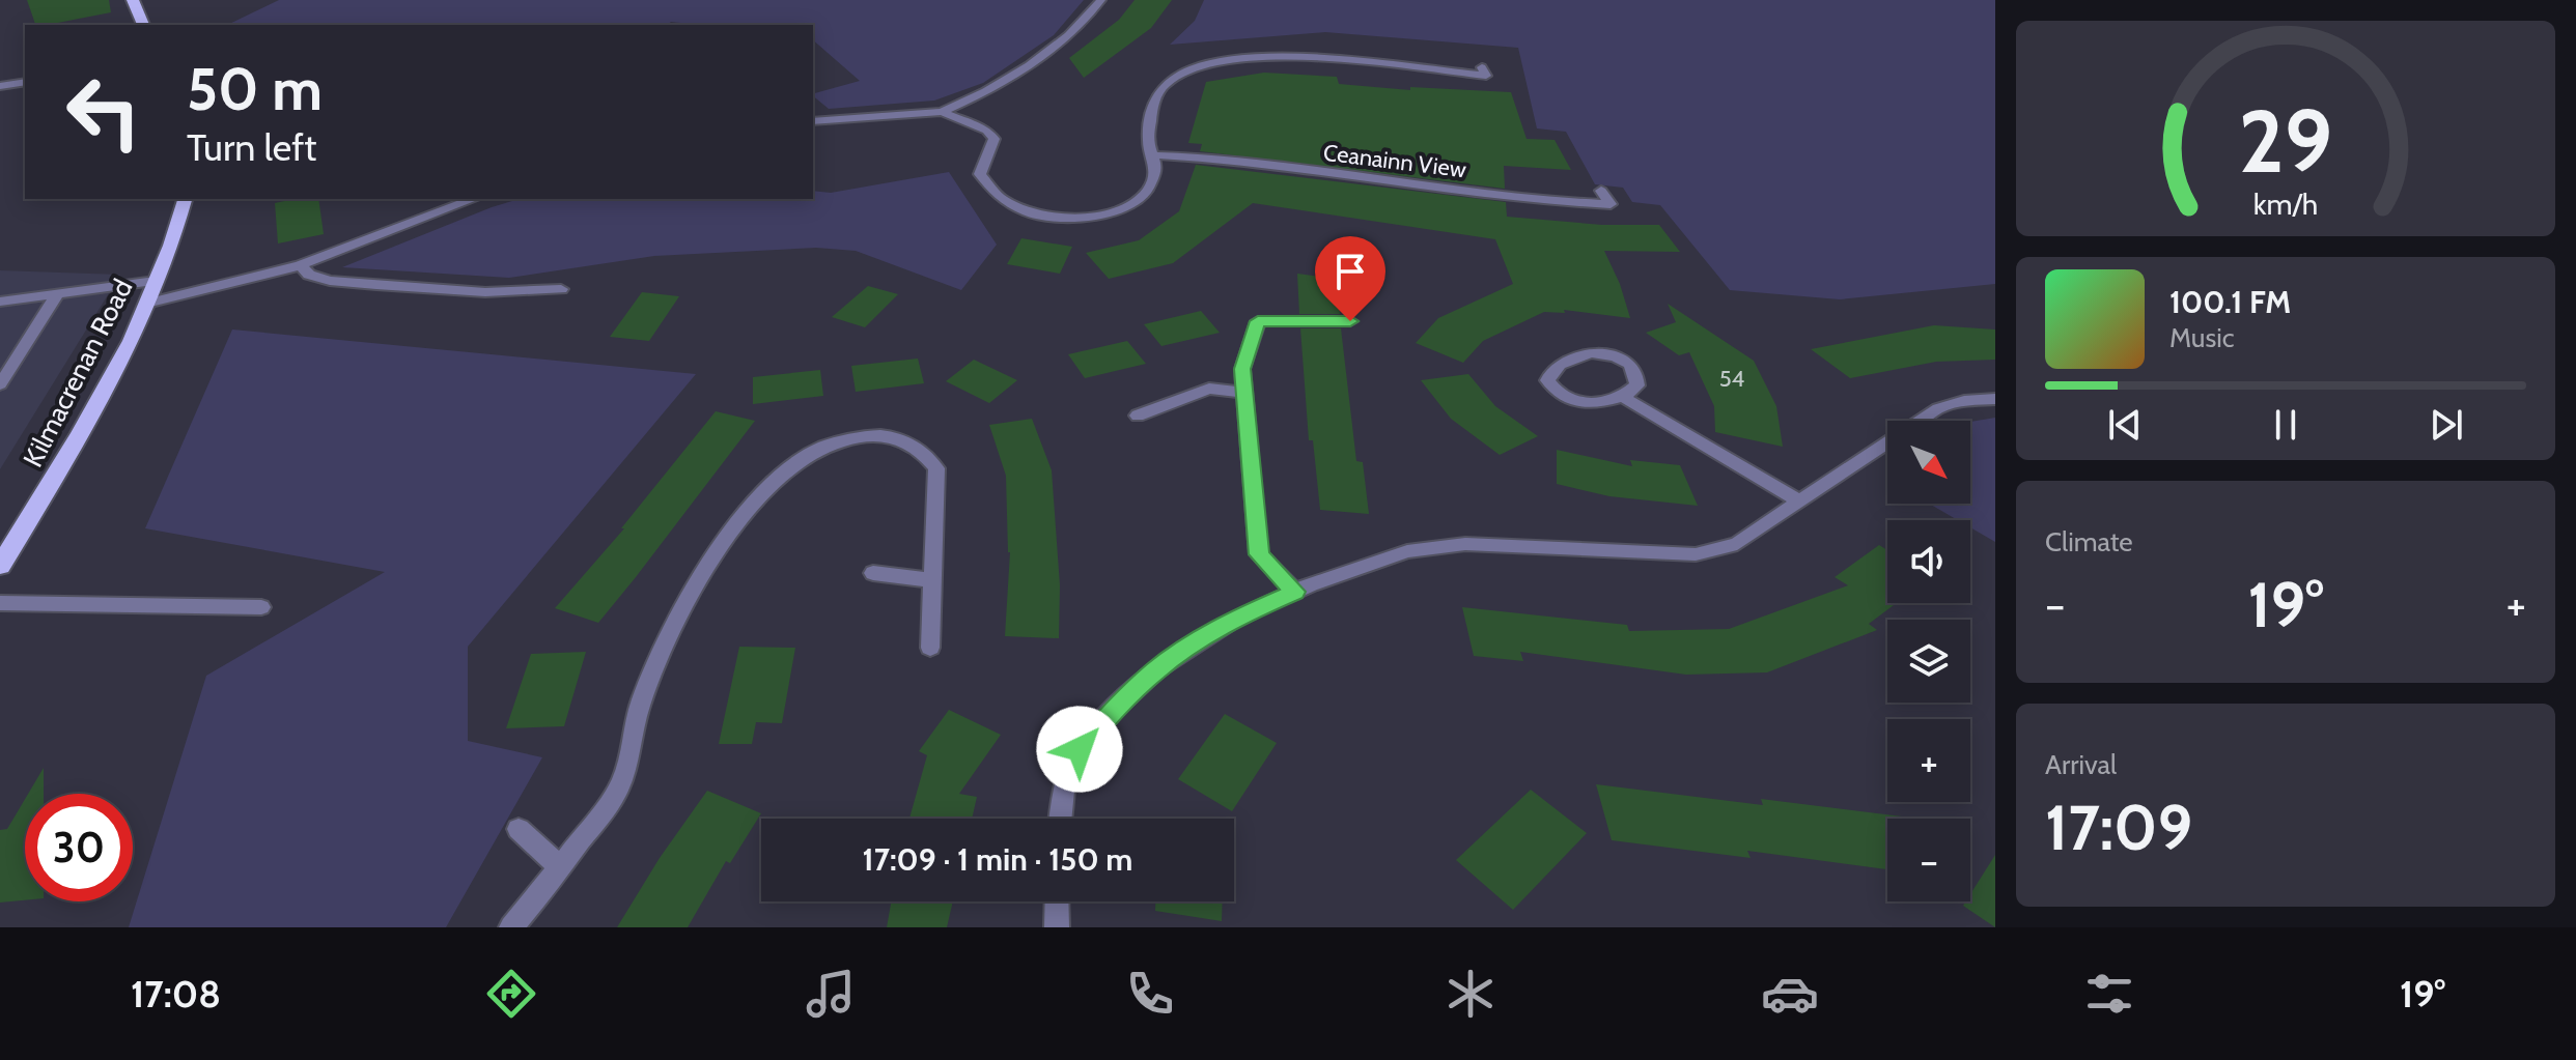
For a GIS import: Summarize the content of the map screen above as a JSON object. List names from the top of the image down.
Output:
{
  "streets": {
    "main road": ["Kilmacrenan Road"],
    "street": ["Ceanainn View"]
  },
  "house_numbers": ["54"],
  "north": "bottom right",
  "page": {
    "turn": ["50 m", "Turn left"],
    "song": ["100.1 FM", "Music"],
    "map_buttons": ["+", "−"],
    "tile": [
      "Climate",
      ["Arrival", "17:09"]
    ],
    "heat": ["−", "19°", "+"],
    "limit": "30",
    "trip": "17:09 · 1 min · 150 m",
    "tabs": ["17:08", "19°"],
    "gauge": ["29", "km/h"]
  }
}
